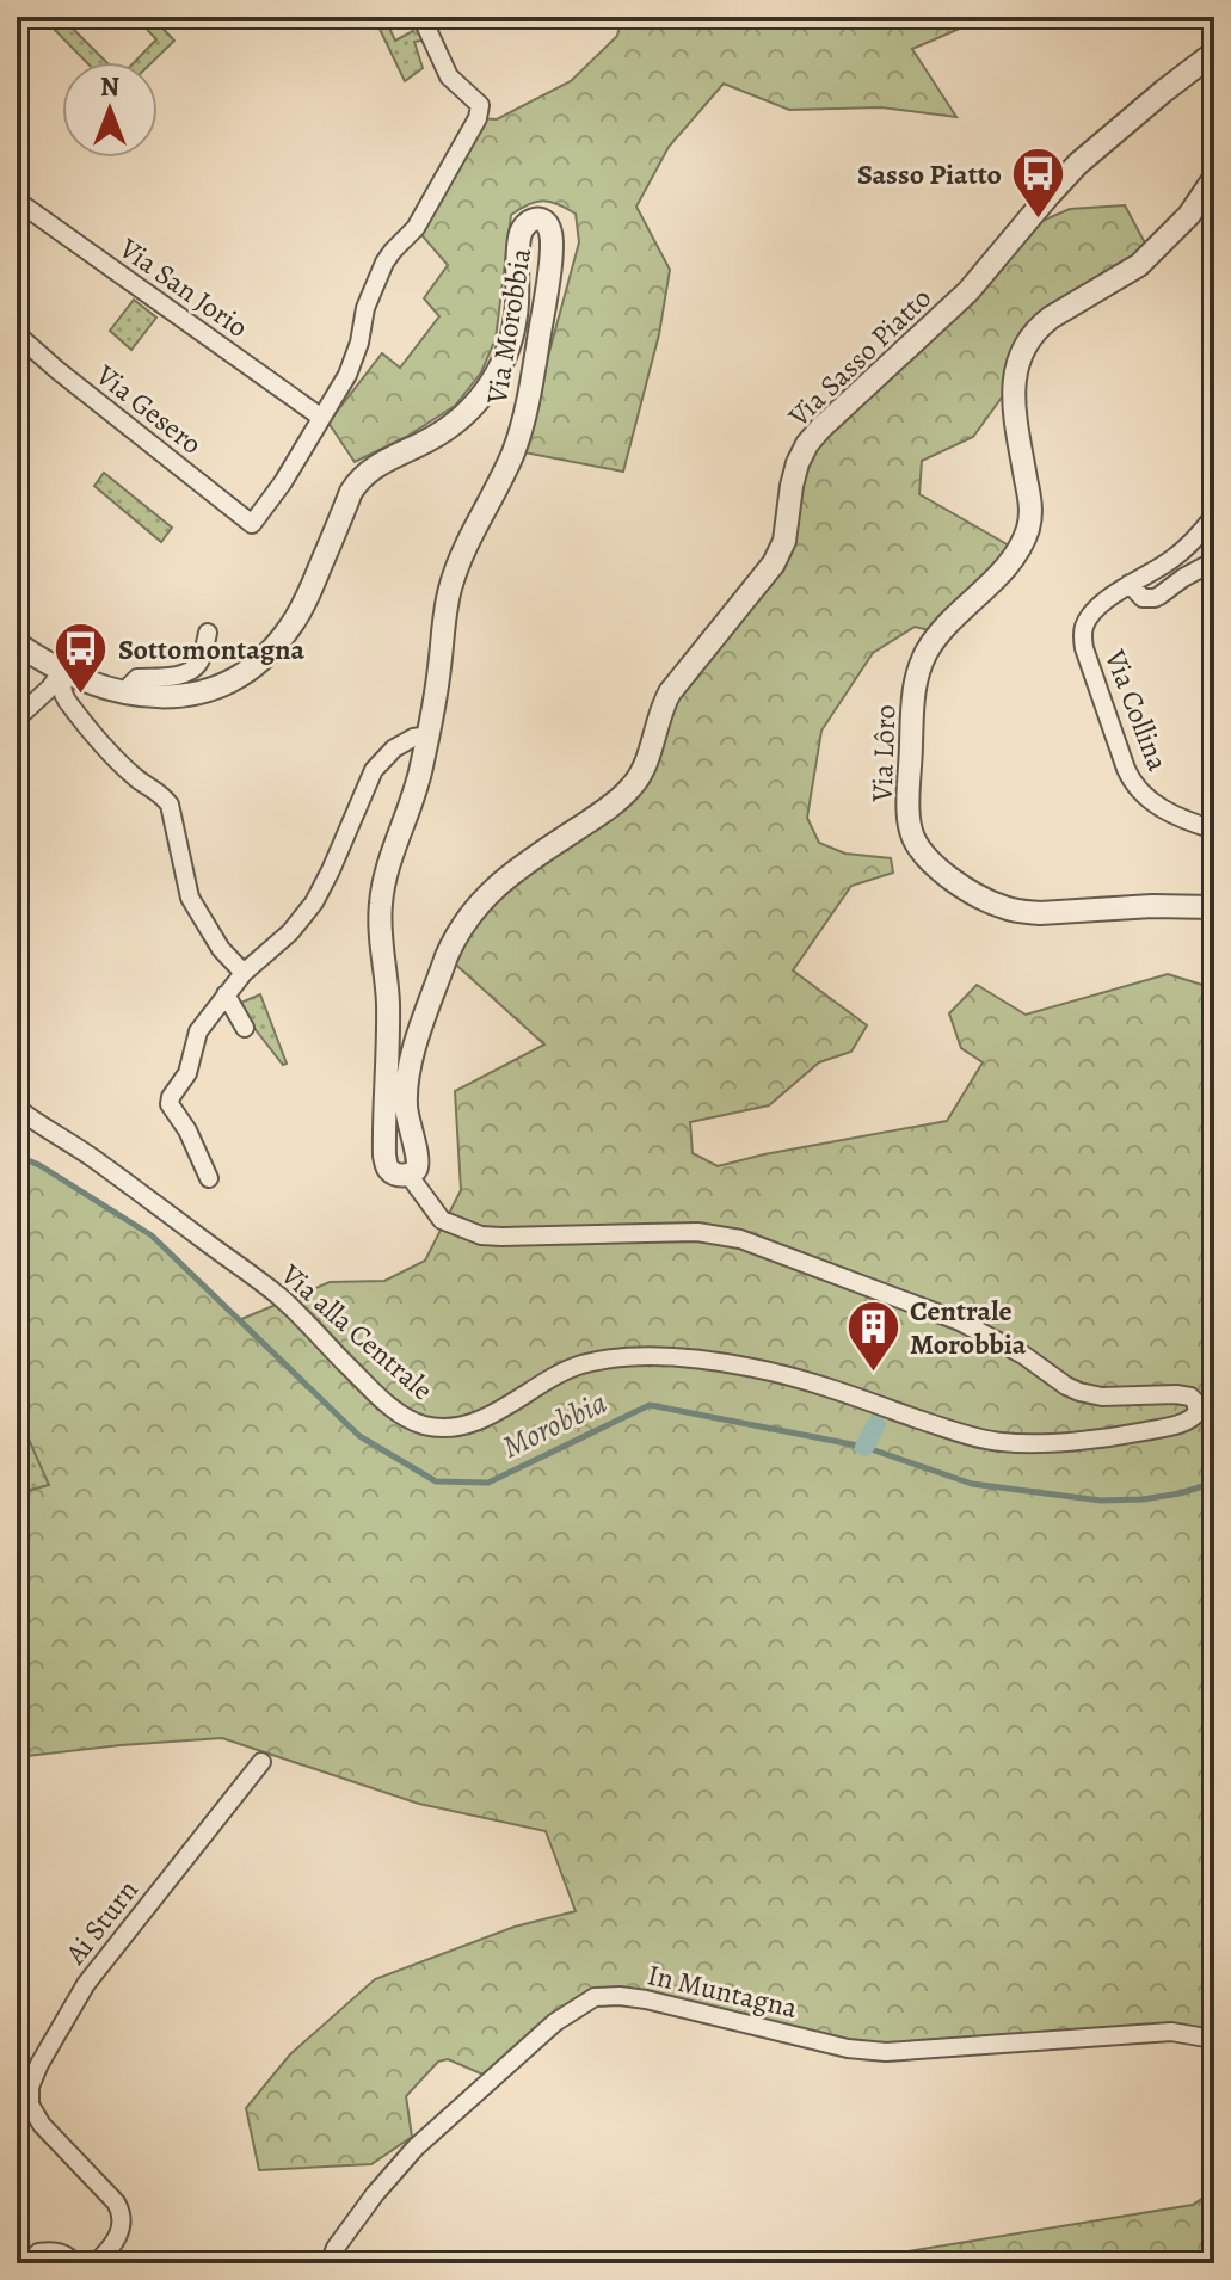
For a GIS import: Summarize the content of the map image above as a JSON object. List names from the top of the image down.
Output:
{
  "streets": {
    "street": [
      "Via San Jorio",
      "Via Morobbia",
      "Via Sasso Piatto",
      "Via Gesero",
      "Via Collina",
      "Via Lôro",
      "Via alla Centrale",
      "Ai Sturn",
      "In Muntagna"
    ]
  },
  "crossings": [
    ["Via San Jorio", "Via Gesero"],
    ["Via Morobbia", "Via Sasso Piatto"],
    ["Via Morobbia", "Via alla Centrale"],
    ["Via Sasso Piatto", "Via alla Centrale"]
  ],
  "water": ["Morobbia"],
  "places": {
    "bus stop": ["Sasso Piatto", "Sottomontagna"],
    "building": ["Centrale Morobbia"]
  },
  "north": "top"
}
